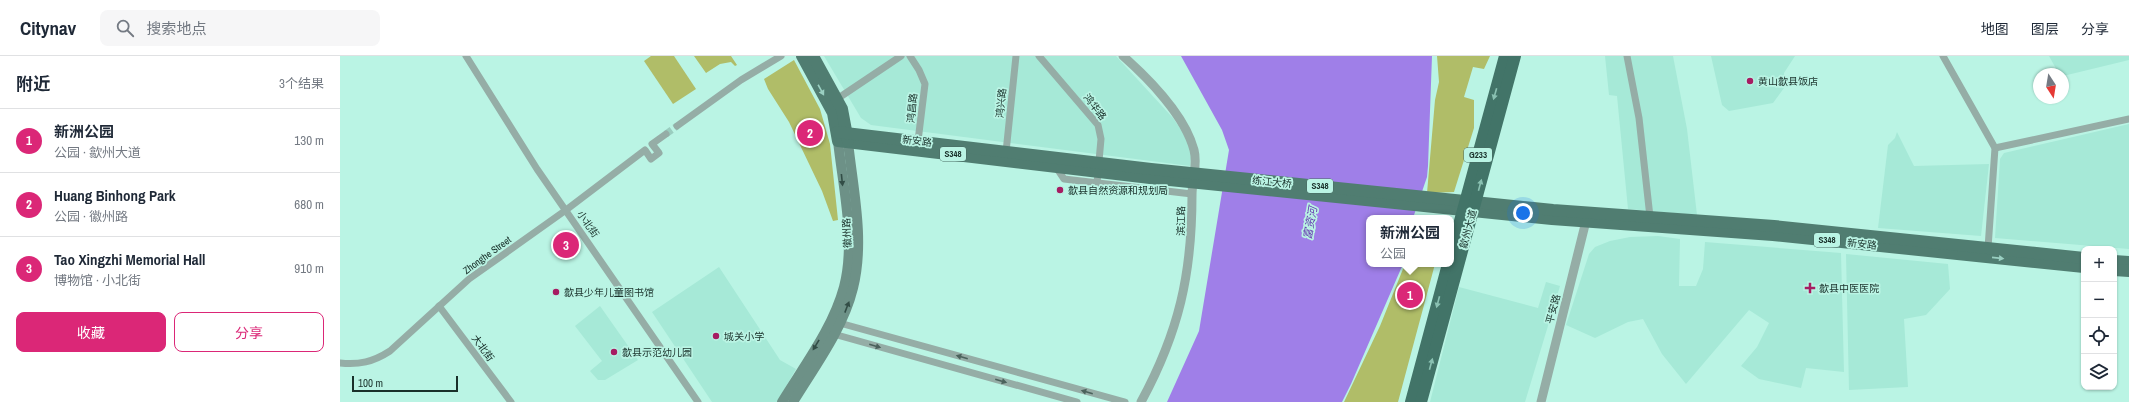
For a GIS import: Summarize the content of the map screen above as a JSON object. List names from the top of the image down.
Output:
{
  "streets": {
    "highway": ["G233", "歙州大道"],
    "main road": [
      "新安路",
      "S348",
      "练江大桥",
      "徽州路"
    ],
    "street": [
      "鸿兴路",
      "鸿华路",
      "鸿昌路",
      "滨江路",
      "小北街",
      "Zhonghe Street",
      "平安路",
      "大北街"
    ]
  },
  "crossings": [
    ["鸿兴路", "新安路"],
    ["鸿昌路", "新安路"],
    ["新安路", "练江大桥"],
    ["新安路", "徽州路"],
    ["新安路", "平安路"],
    ["小北街", "Zhonghe Street"],
    ["Zhonghe Street", "大北街"]
  ],
  "water": ["富资河"],
  "places": {
    "other": [
      "黄山歙县饭店",
      "歙县自然资源和规划局",
      "歙县少年儿童图书馆",
      "城关小学",
      "歙县示范幼儿园"
    ],
    "health": ["歙县中医医院"]
  },
  "scale_bar": "100 m",
  "north": "bottom",
  "page": {
    "header": "Citynav",
    "search": "搜索地点",
    "nav": ["地图", "图层", "分享"],
    "heading": ["附近", "3个结果"],
    "list": [
      {
        "mark": "1",
        "name": "新洲公园",
        "note": "公园 · 歙州大道",
        "value": "130 m"
      },
      {
        "mark": "2",
        "name": "Huang Binhong Park",
        "note": "公园 · 徽州路",
        "value": "680 m"
      },
      {
        "mark": "3",
        "name": "Tao Xingzhi Memorial Hall",
        "note": "博物馆 · 小北街",
        "value": "910 m"
      }
    ],
    "pins": ["2", "3", "1"],
    "popup": ["新洲公园", "公园"],
    "map_buttons": ["+", "−"],
    "buttons": ["收藏", "分享"],
    "scale": "100 m"
  }
}
